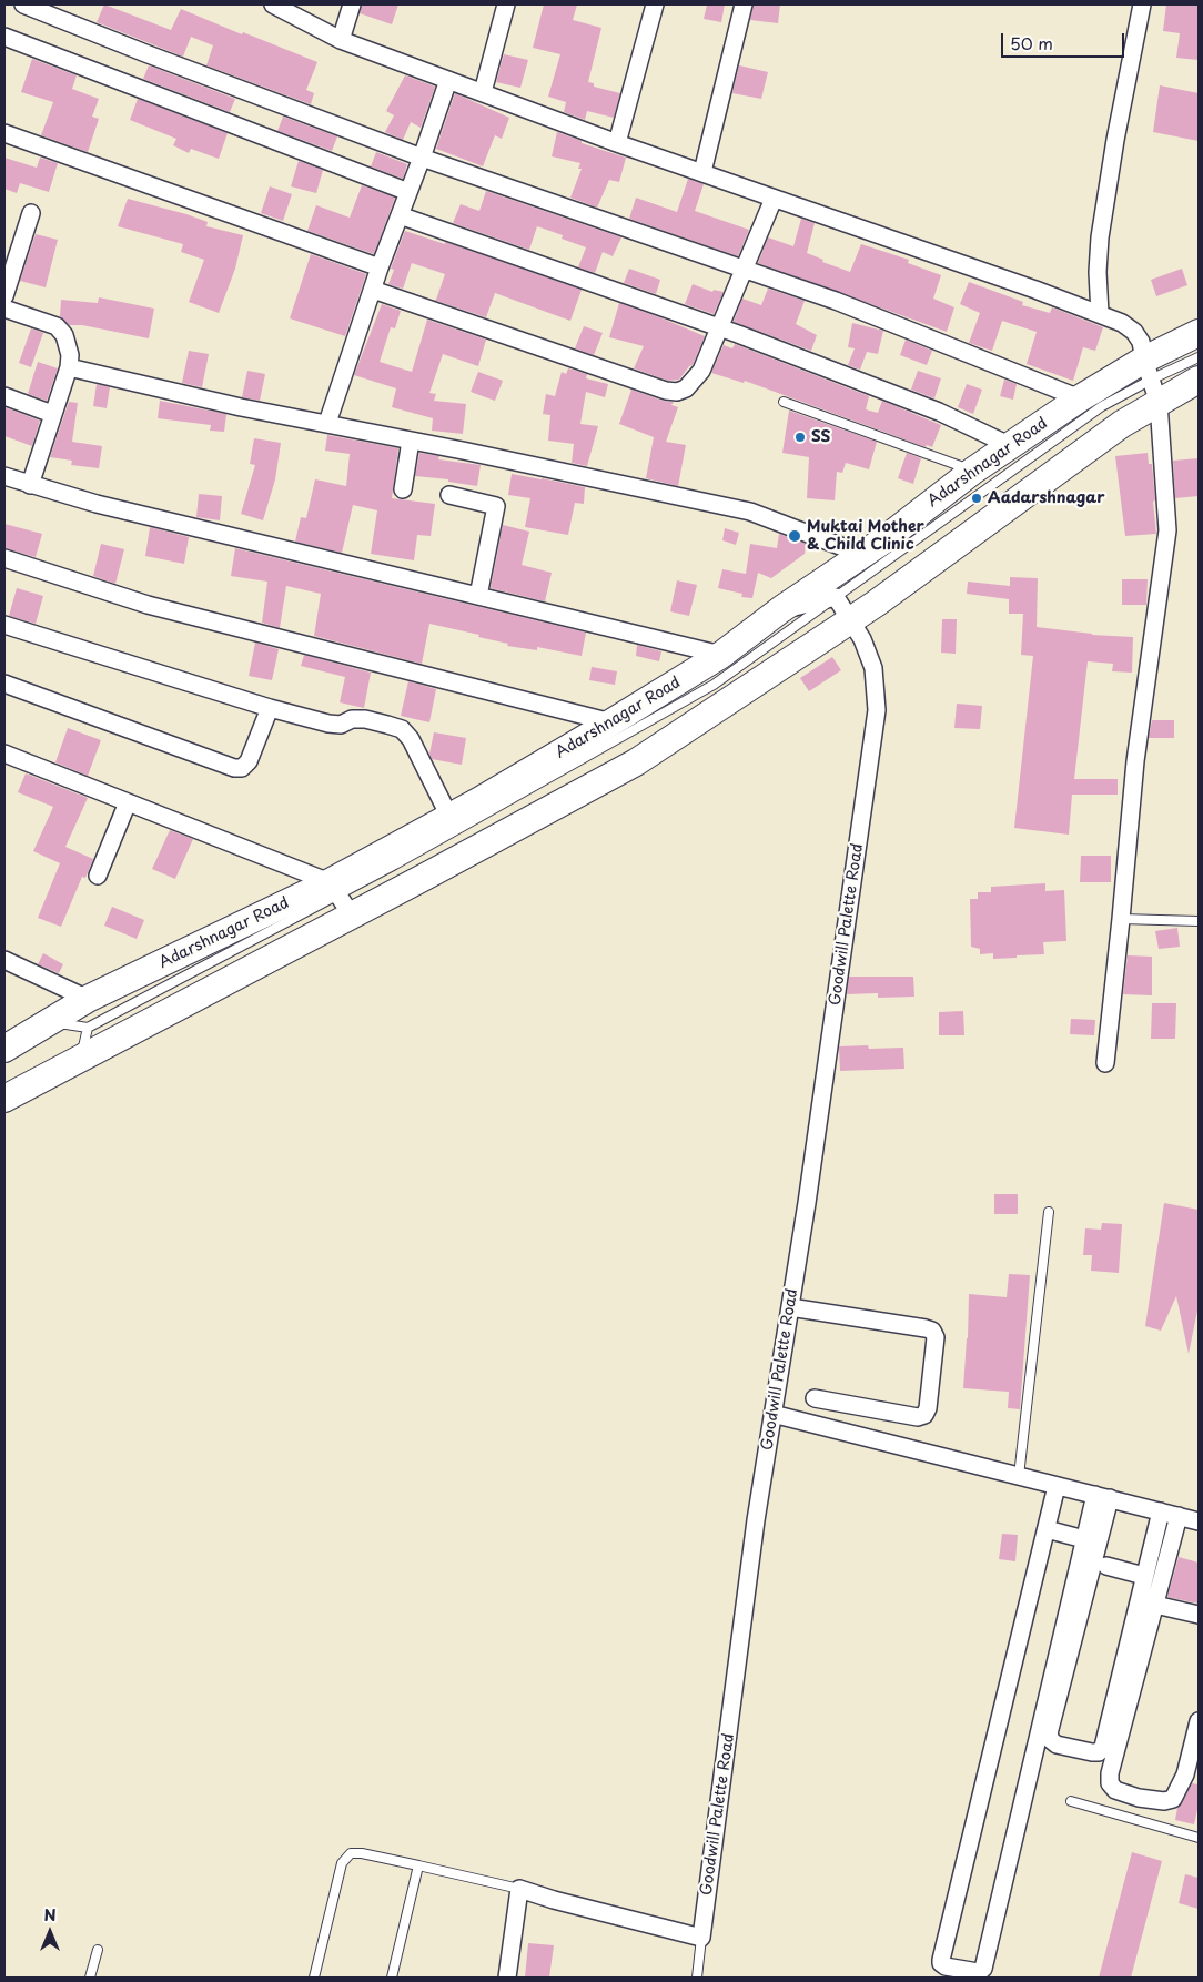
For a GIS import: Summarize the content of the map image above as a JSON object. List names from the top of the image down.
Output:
{
  "streets": {
    "main road": ["Adarshnagar Road"],
    "street": ["Goodwill Palette Road"]
  },
  "crossings": [
    ["Adarshnagar Road", "Goodwill Palette Road"]
  ],
  "places": ["SS", "Aadarshnagar", "Muktai Mother & Child Clinic"],
  "scale_bar": "50 m",
  "north": "top"
}
